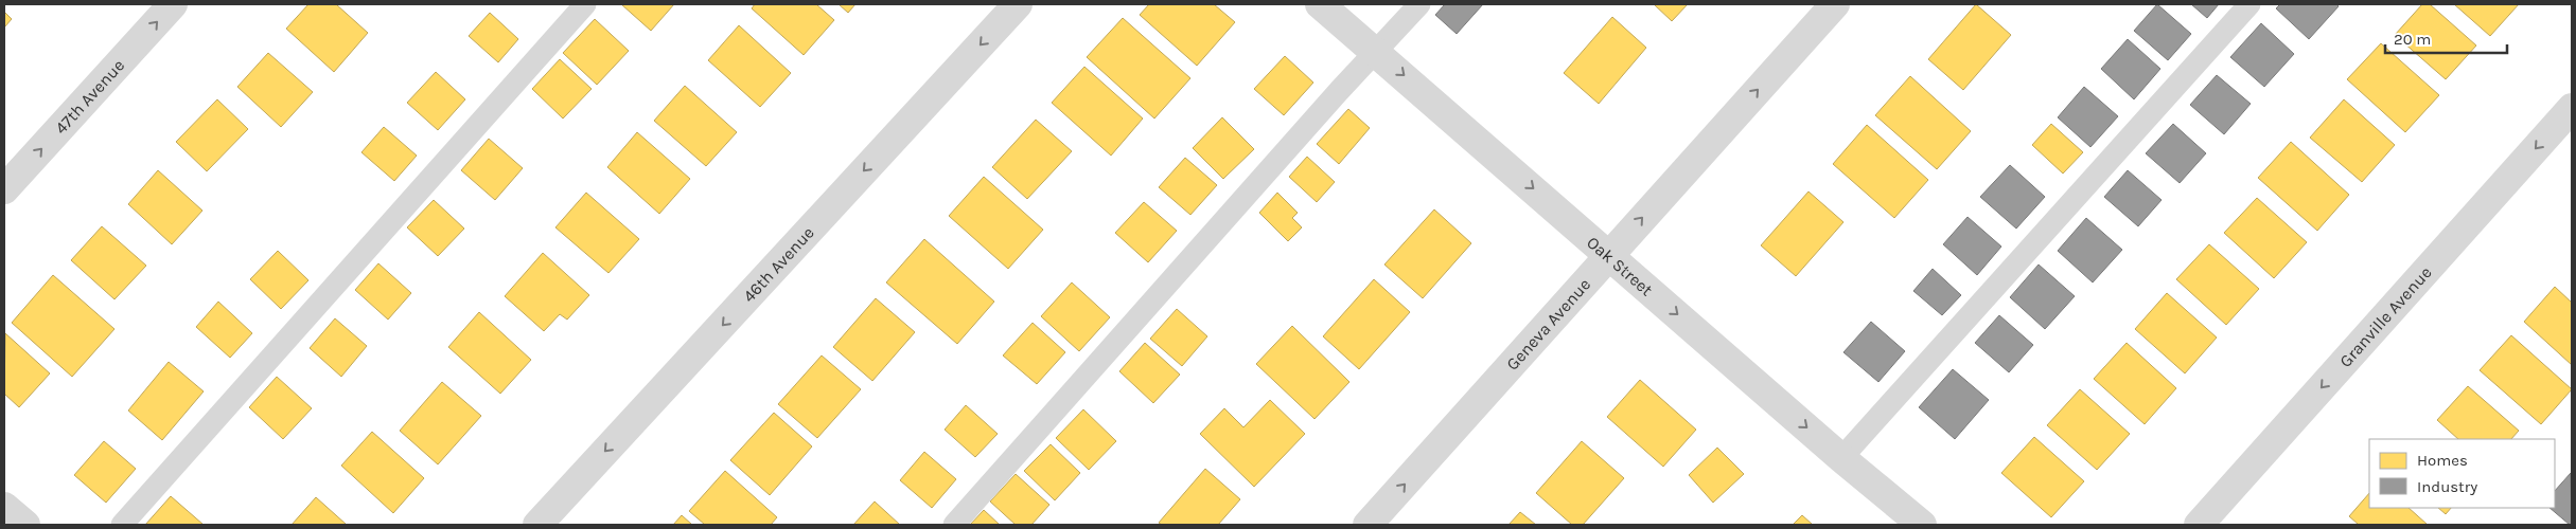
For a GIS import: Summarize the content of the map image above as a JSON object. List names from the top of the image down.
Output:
{
  "streets": {
    "street": [
      "47th Avenue",
      "46th Avenue",
      "Oak Street",
      "Granville Avenue",
      "Geneva Avenue"
    ]
  },
  "crossings": [
    ["Oak Street", "Geneva Avenue"]
  ],
  "one_way": [
    "47th Avenue",
    "46th Avenue",
    "Oak Street",
    "Granville Avenue",
    "Geneva Avenue"
  ],
  "legend": ["Homes", "Industry"],
  "scale_bar": "20 m"
}
